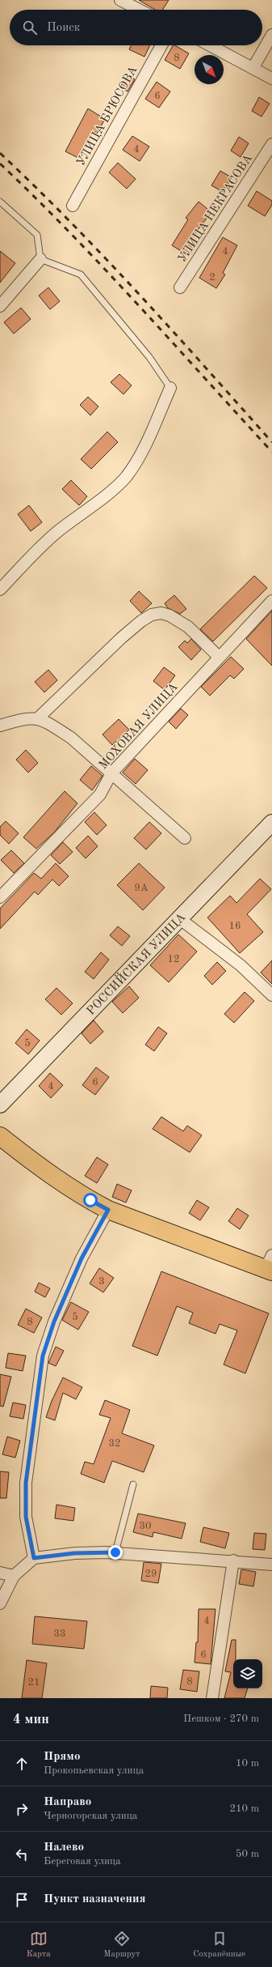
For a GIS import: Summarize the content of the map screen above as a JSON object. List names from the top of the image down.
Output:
{
  "streets": {
    "main road": ["РОССИЙСКАЯ УЛИЦА"],
    "street": ["УЛИЦА БРЮСОВА", "УЛИЦА НЕКРАСОВА", "МОХОВАЯ УЛИЦА"]
  },
  "house_numbers": [
    "8",
    "6",
    "4",
    "4",
    "2",
    "9А",
    "16",
    "12",
    "5",
    "6",
    "4",
    "3",
    "5",
    "8",
    "32",
    "30",
    "29",
    "4",
    "33",
    "6",
    "8",
    "21"
  ],
  "north": "bottom right",
  "page": {
    "search": "Поиск",
    "heading": ["4 мин", "Пешком · 270 m"],
    "list": [
      ["Прямо", "Прокопьевская улица", "10 m"],
      ["Направо", "Черногорская улица", "210 m"],
      ["Налево", "Береговая улица", "50 m"],
      "Пункт назначения"
    ],
    "nav": ["Карта", "Маршрут", "Сохранённые"]
  }
}
